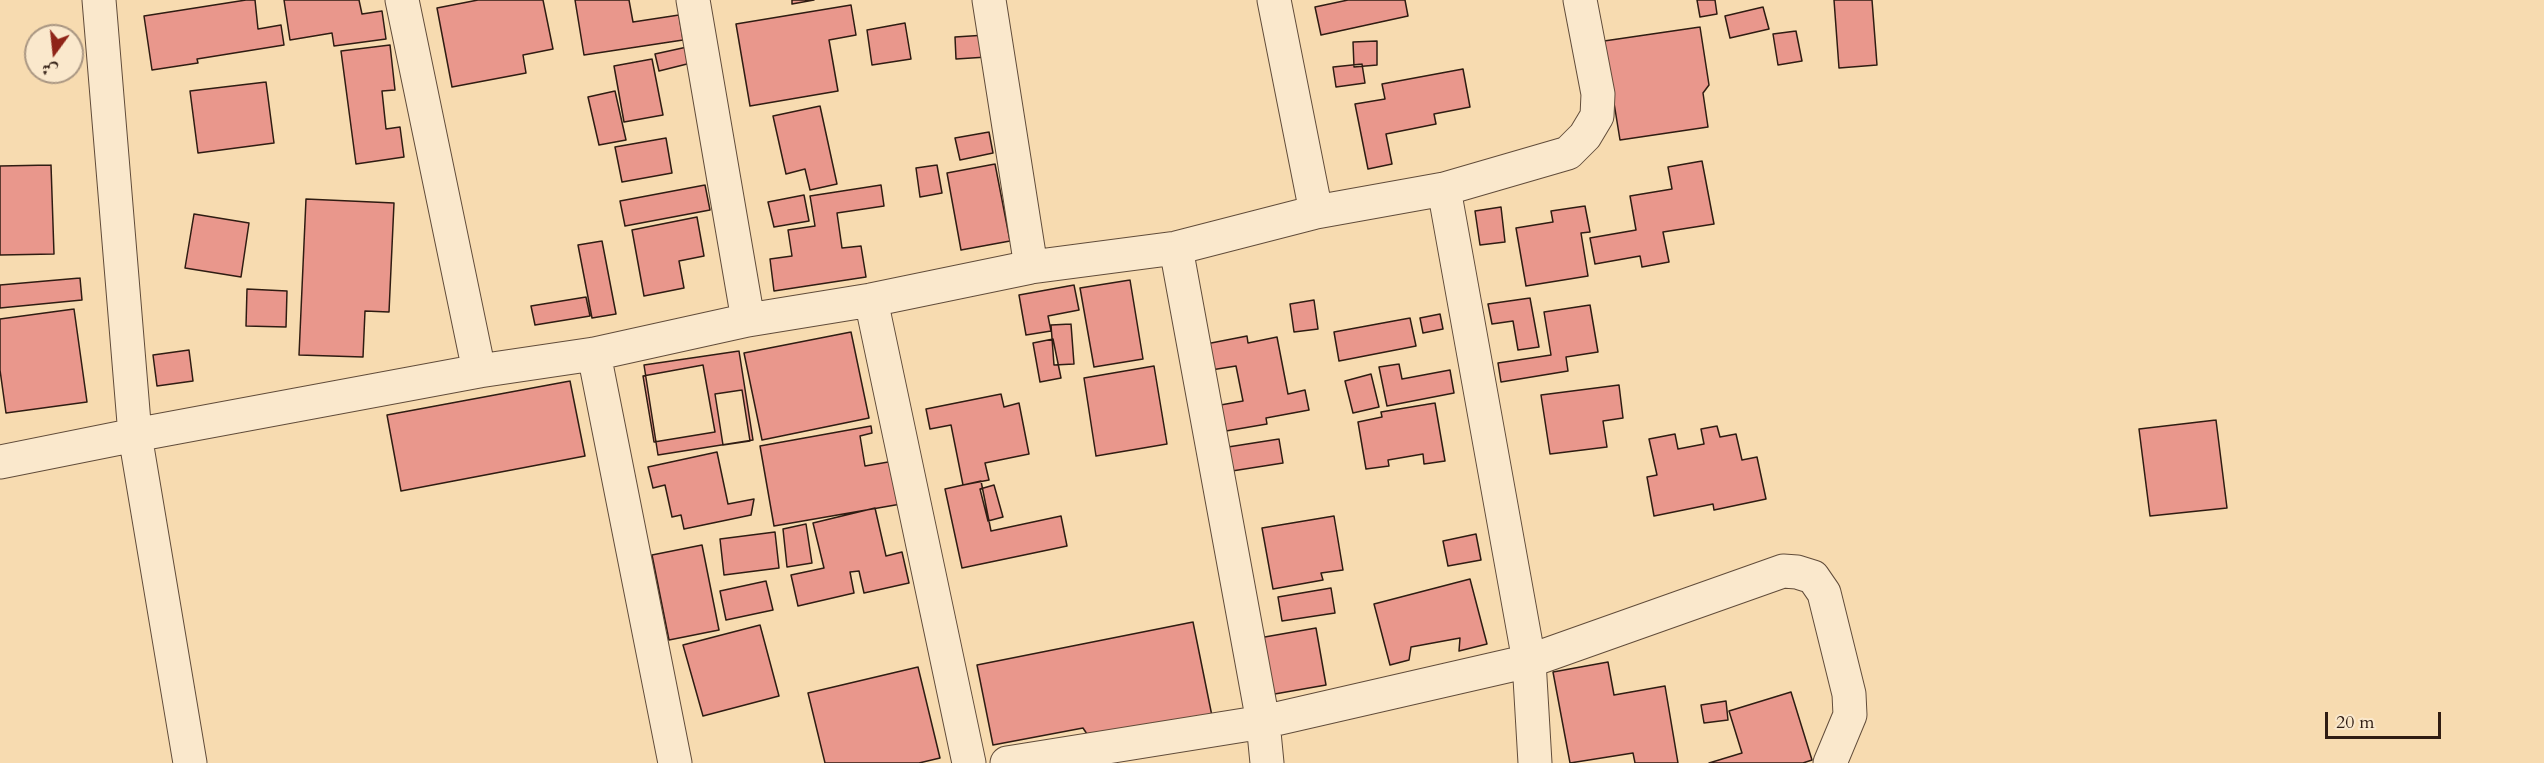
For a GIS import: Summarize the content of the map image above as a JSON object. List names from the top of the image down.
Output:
{
  "scale_bar": "20 m",
  "north": "bottom"
}
